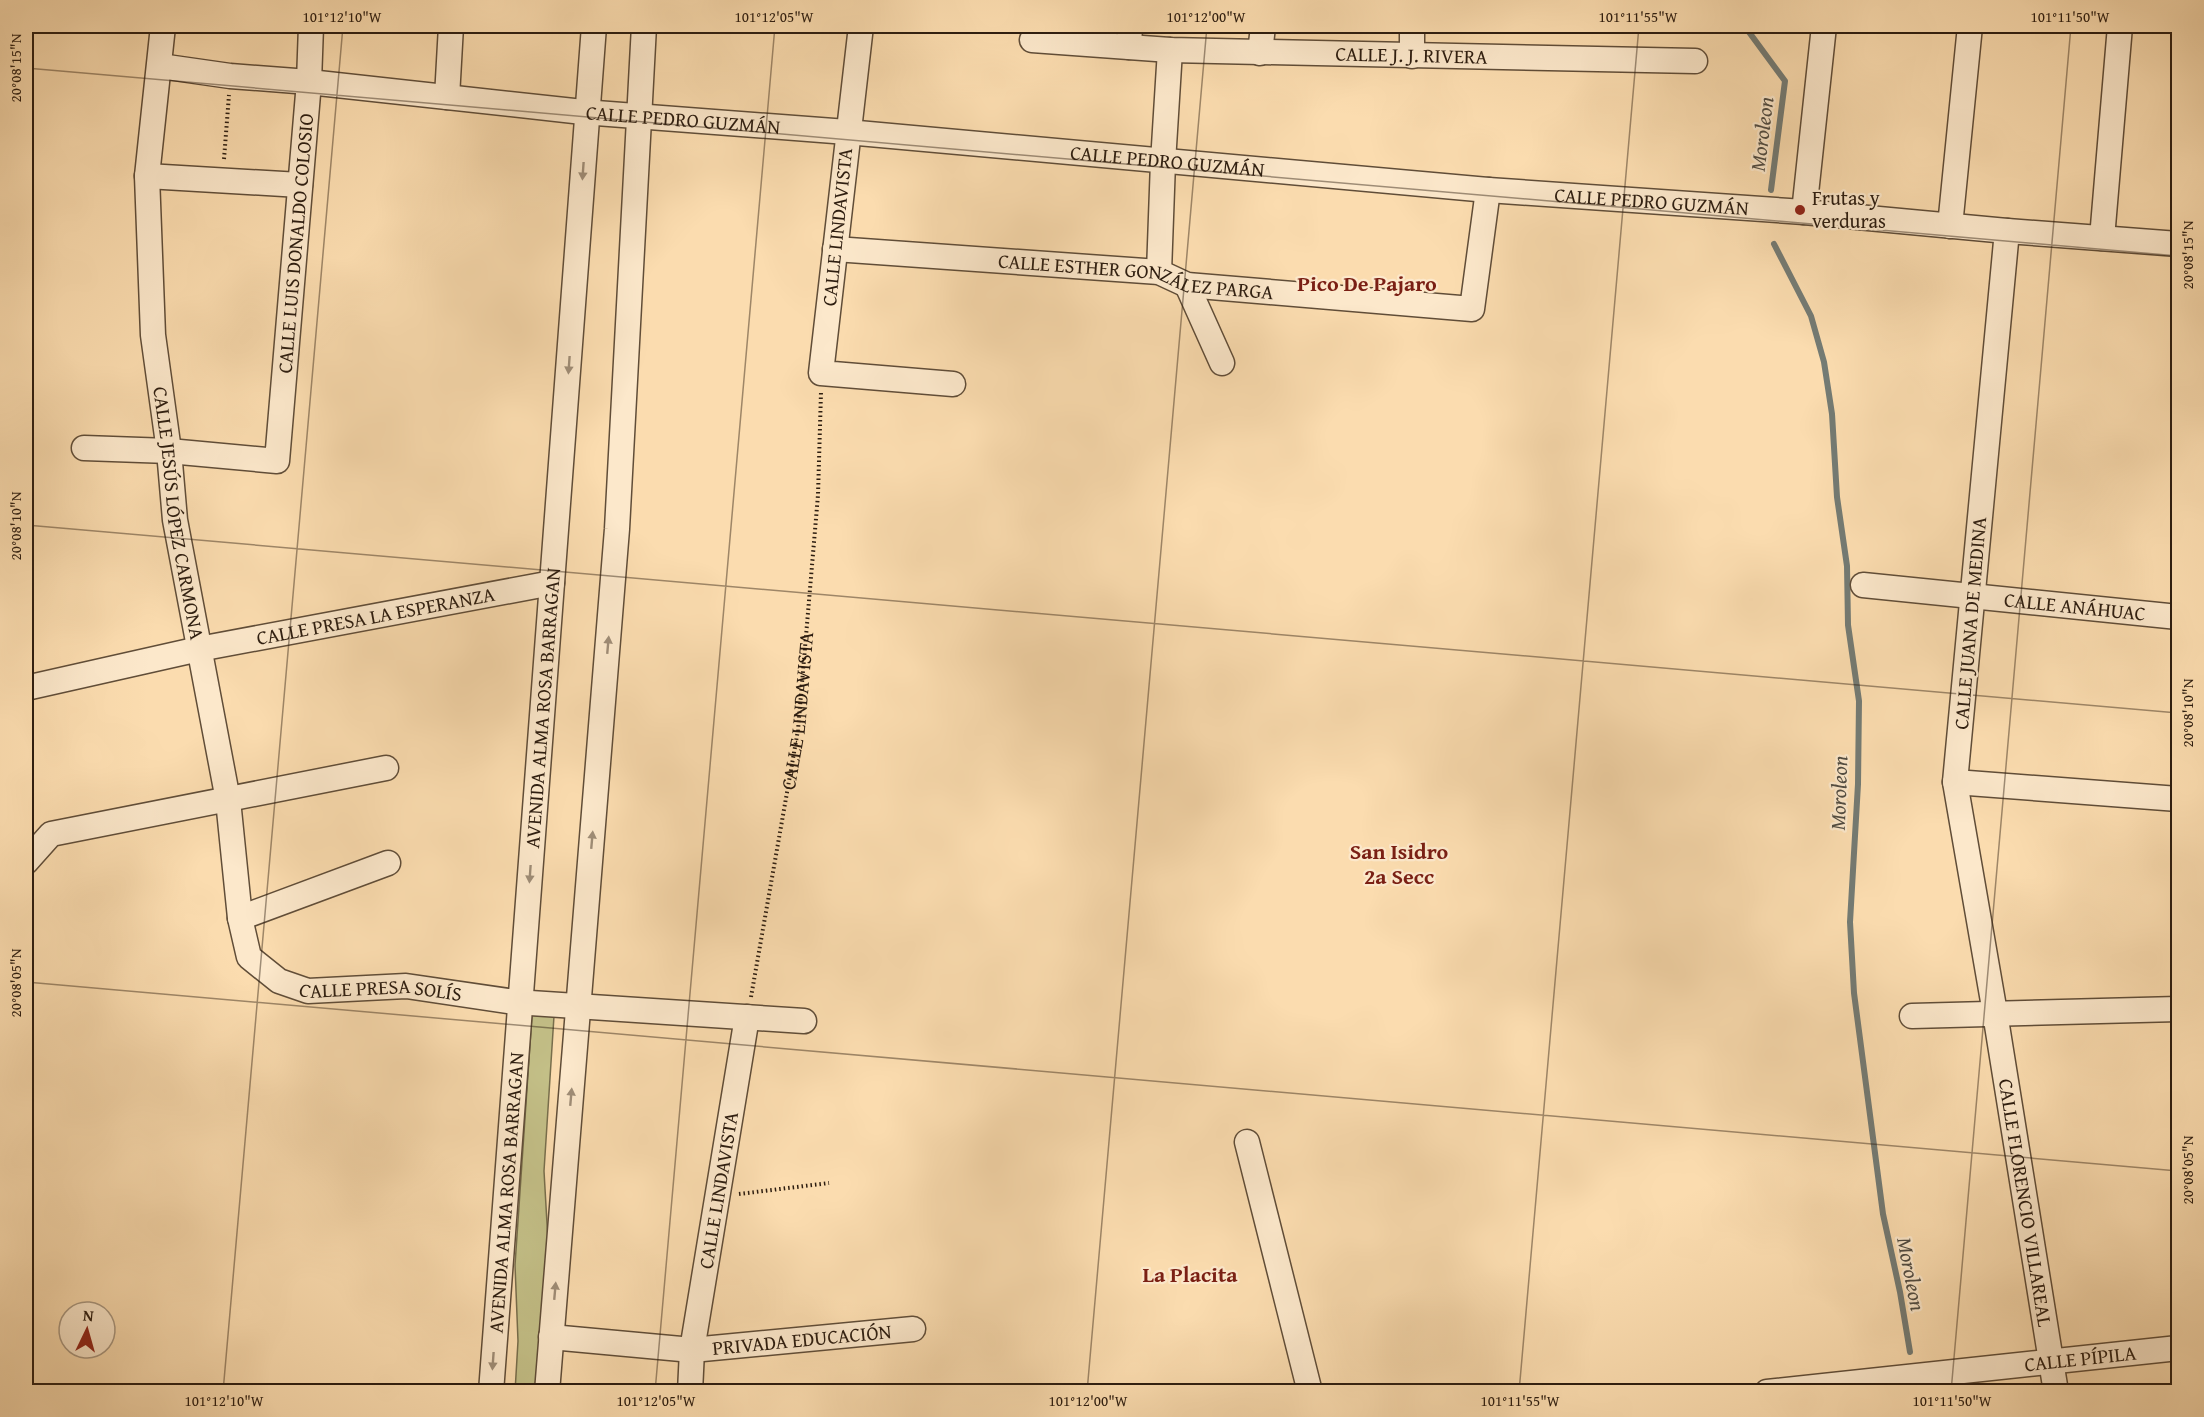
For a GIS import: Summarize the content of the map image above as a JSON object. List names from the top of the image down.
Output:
{
  "streets": {
    "street": [
      "CALLE J. J. RIVERA",
      "CALLE PEDRO GUZMÁN",
      "CALLE LINDAVISTA",
      "CALLE LUIS DONALDO COLOSIO",
      "CALLE ESTHER GONZÁLEZ PARGA",
      "CALLE JESÚS LÓPEZ CARMONA",
      "CALLE ANÁHUAC",
      "CALLE PRESA LA ESPERANZA",
      "CALLE JUANA DE MEDINA",
      "AVENIDA ALMA ROSA BARRAGAN",
      "CALLE PRESA SOLÍS",
      "CALLE FLORENCIO VILLAREAL",
      "PRIVADA EDUCACIÓN",
      "CALLE PÍPILA"
    ]
  },
  "crossings": [
    ["CALLE PEDRO GUZMÁN", "CALLE LINDAVISTA"],
    ["CALLE PEDRO GUZMÁN", "CALLE LUIS DONALDO COLOSIO"],
    ["CALLE PEDRO GUZMÁN", "CALLE ESTHER GONZÁLEZ PARGA"],
    ["CALLE PEDRO GUZMÁN", "CALLE JESÚS LÓPEZ CARMONA"],
    ["CALLE PEDRO GUZMÁN", "CALLE JUANA DE MEDINA"],
    ["CALLE PEDRO GUZMÁN", "AVENIDA ALMA ROSA BARRAGAN"],
    ["CALLE LINDAVISTA", "CALLE ESTHER GONZÁLEZ PARGA"],
    ["CALLE LINDAVISTA", "CALLE PRESA SOLÍS"],
    ["CALLE LINDAVISTA", "PRIVADA EDUCACIÓN"],
    ["CALLE LUIS DONALDO COLOSIO", "CALLE JESÚS LÓPEZ CARMONA"],
    ["CALLE JESÚS LÓPEZ CARMONA", "CALLE PRESA LA ESPERANZA"],
    ["CALLE JESÚS LÓPEZ CARMONA", "CALLE PRESA SOLÍS"],
    ["CALLE ANÁHUAC", "CALLE JUANA DE MEDINA"],
    ["CALLE PRESA LA ESPERANZA", "AVENIDA ALMA ROSA BARRAGAN"],
    ["CALLE JUANA DE MEDINA", "CALLE FLORENCIO VILLAREAL"],
    ["AVENIDA ALMA ROSA BARRAGAN", "CALLE PRESA SOLÍS"],
    ["CALLE FLORENCIO VILLAREAL", "CALLE PÍPILA"]
  ],
  "districts": ["Pico De Pajaro", "San Isidro 2a Secc", "La Placita"],
  "water": ["Moroleon"],
  "places": ["Frutas y verduras"],
  "north": "top",
  "coordinates": [
    "101°12'10\"W",
    "101°12'05\"W",
    "101°12'00\"W",
    "101°11'55\"W",
    "101°11'50\"W",
    "20°08'15\"N",
    "20°08'10\"N",
    "20°08'05\"N"
  ]
}
